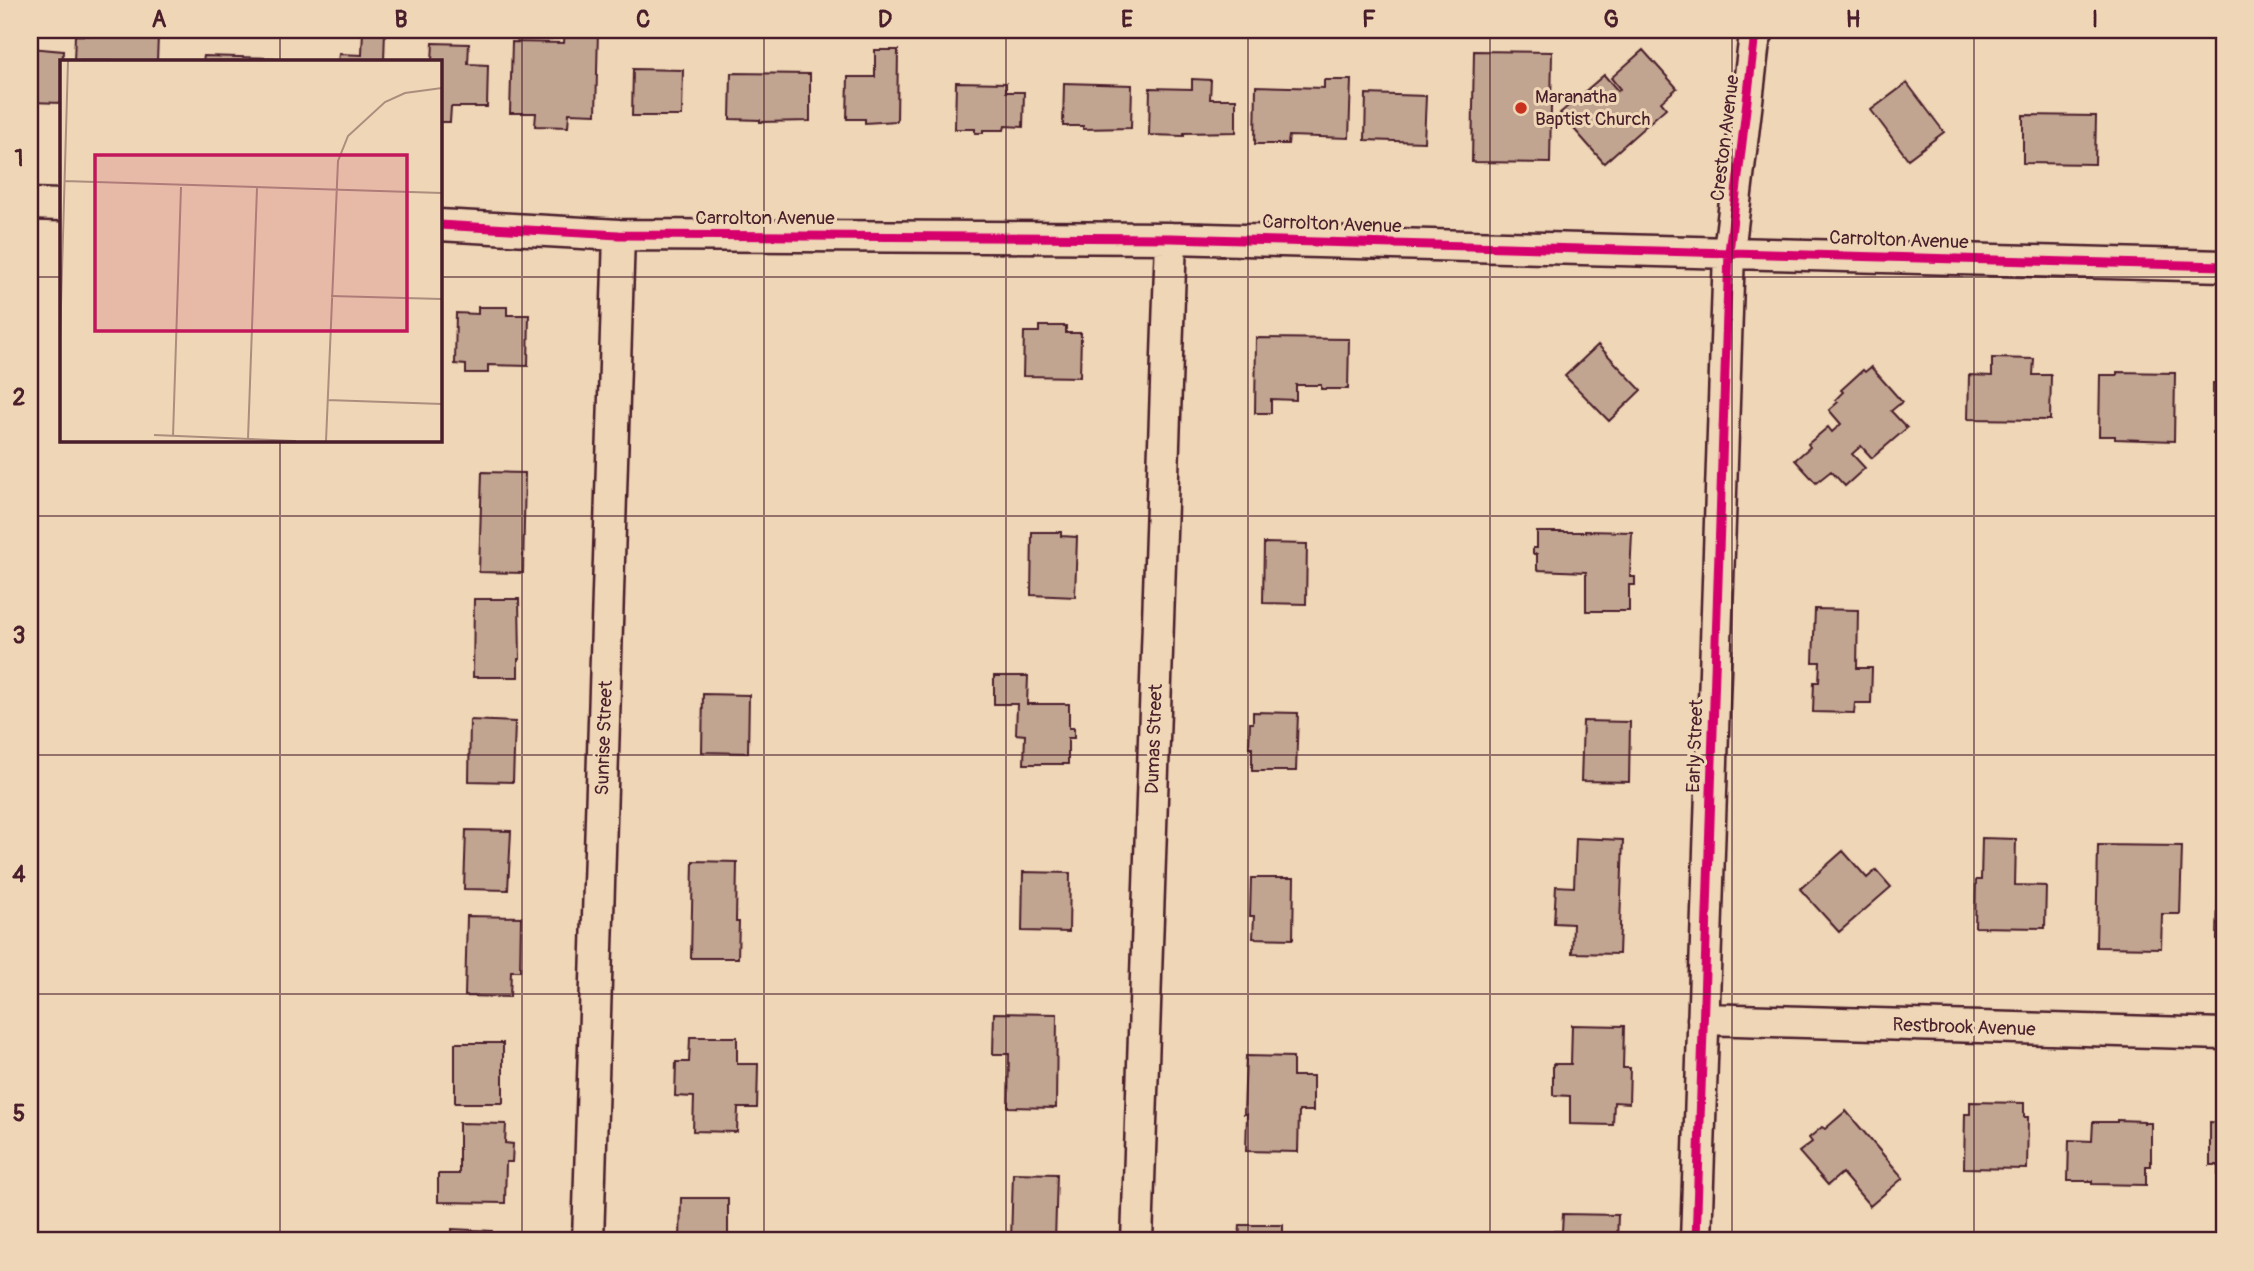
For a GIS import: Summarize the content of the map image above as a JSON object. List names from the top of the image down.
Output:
{
  "streets": {
    "street": [
      "Creston Avenue",
      "Carrolton Avenue",
      "Sunrise Street",
      "Dumas Street",
      "Early Street",
      "Restbrook Avenue"
    ]
  },
  "crossings": [
    ["Creston Avenue", "Carrolton Avenue"],
    ["Creston Avenue", "Early Street"],
    ["Carrolton Avenue", "Sunrise Street"],
    ["Carrolton Avenue", "Dumas Street"],
    ["Carrolton Avenue", "Early Street"],
    ["Early Street", "Restbrook Avenue"]
  ],
  "places": ["Maranatha Baptist Church"],
  "grid": {
    "columns": [
      "A",
      "B",
      "C",
      "D",
      "E",
      "F",
      "G",
      "H",
      "I"
    ],
    "rows": [
      "1",
      "2",
      "3",
      "4",
      "5"
    ]
  }
}
